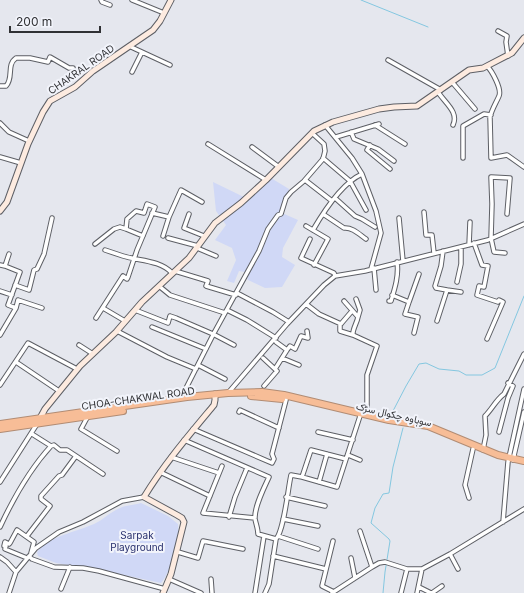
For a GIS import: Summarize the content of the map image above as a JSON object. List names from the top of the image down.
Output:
{
  "streets": {
    "highway": ["CHOA-CHAKWAL ROAD", "سوہاوہ چکوال سڑک"],
    "street": ["CHAKRAL ROAD"]
  },
  "crossings": [
    ["CHOA-CHAKWAL ROAD", "سوہاوہ چکوال سڑک"]
  ],
  "parks": ["Sarpak Playground"],
  "scale_bar": "200 m"
}
